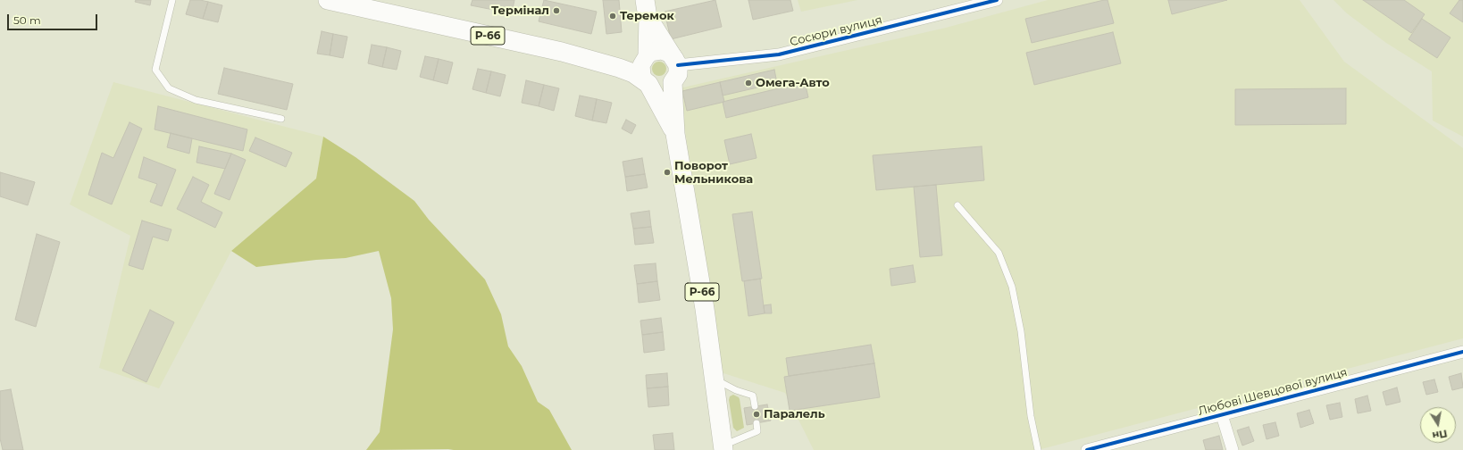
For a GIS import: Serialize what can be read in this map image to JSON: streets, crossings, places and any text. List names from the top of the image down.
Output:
{
  "streets": {
    "main road": ["Р-66"],
    "street": ["Сосюри вулиця", "Любові Шевцової вулиця"]
  },
  "crossings": [
    ["Сосюри вулиця", "Р-66"]
  ],
  "places": [
    "Термінал",
    "Теремок",
    "Омега-Авто",
    "Поворот Мельникова",
    "Паралель"
  ],
  "scale_bar": "50 m",
  "north": "bottom"
}
